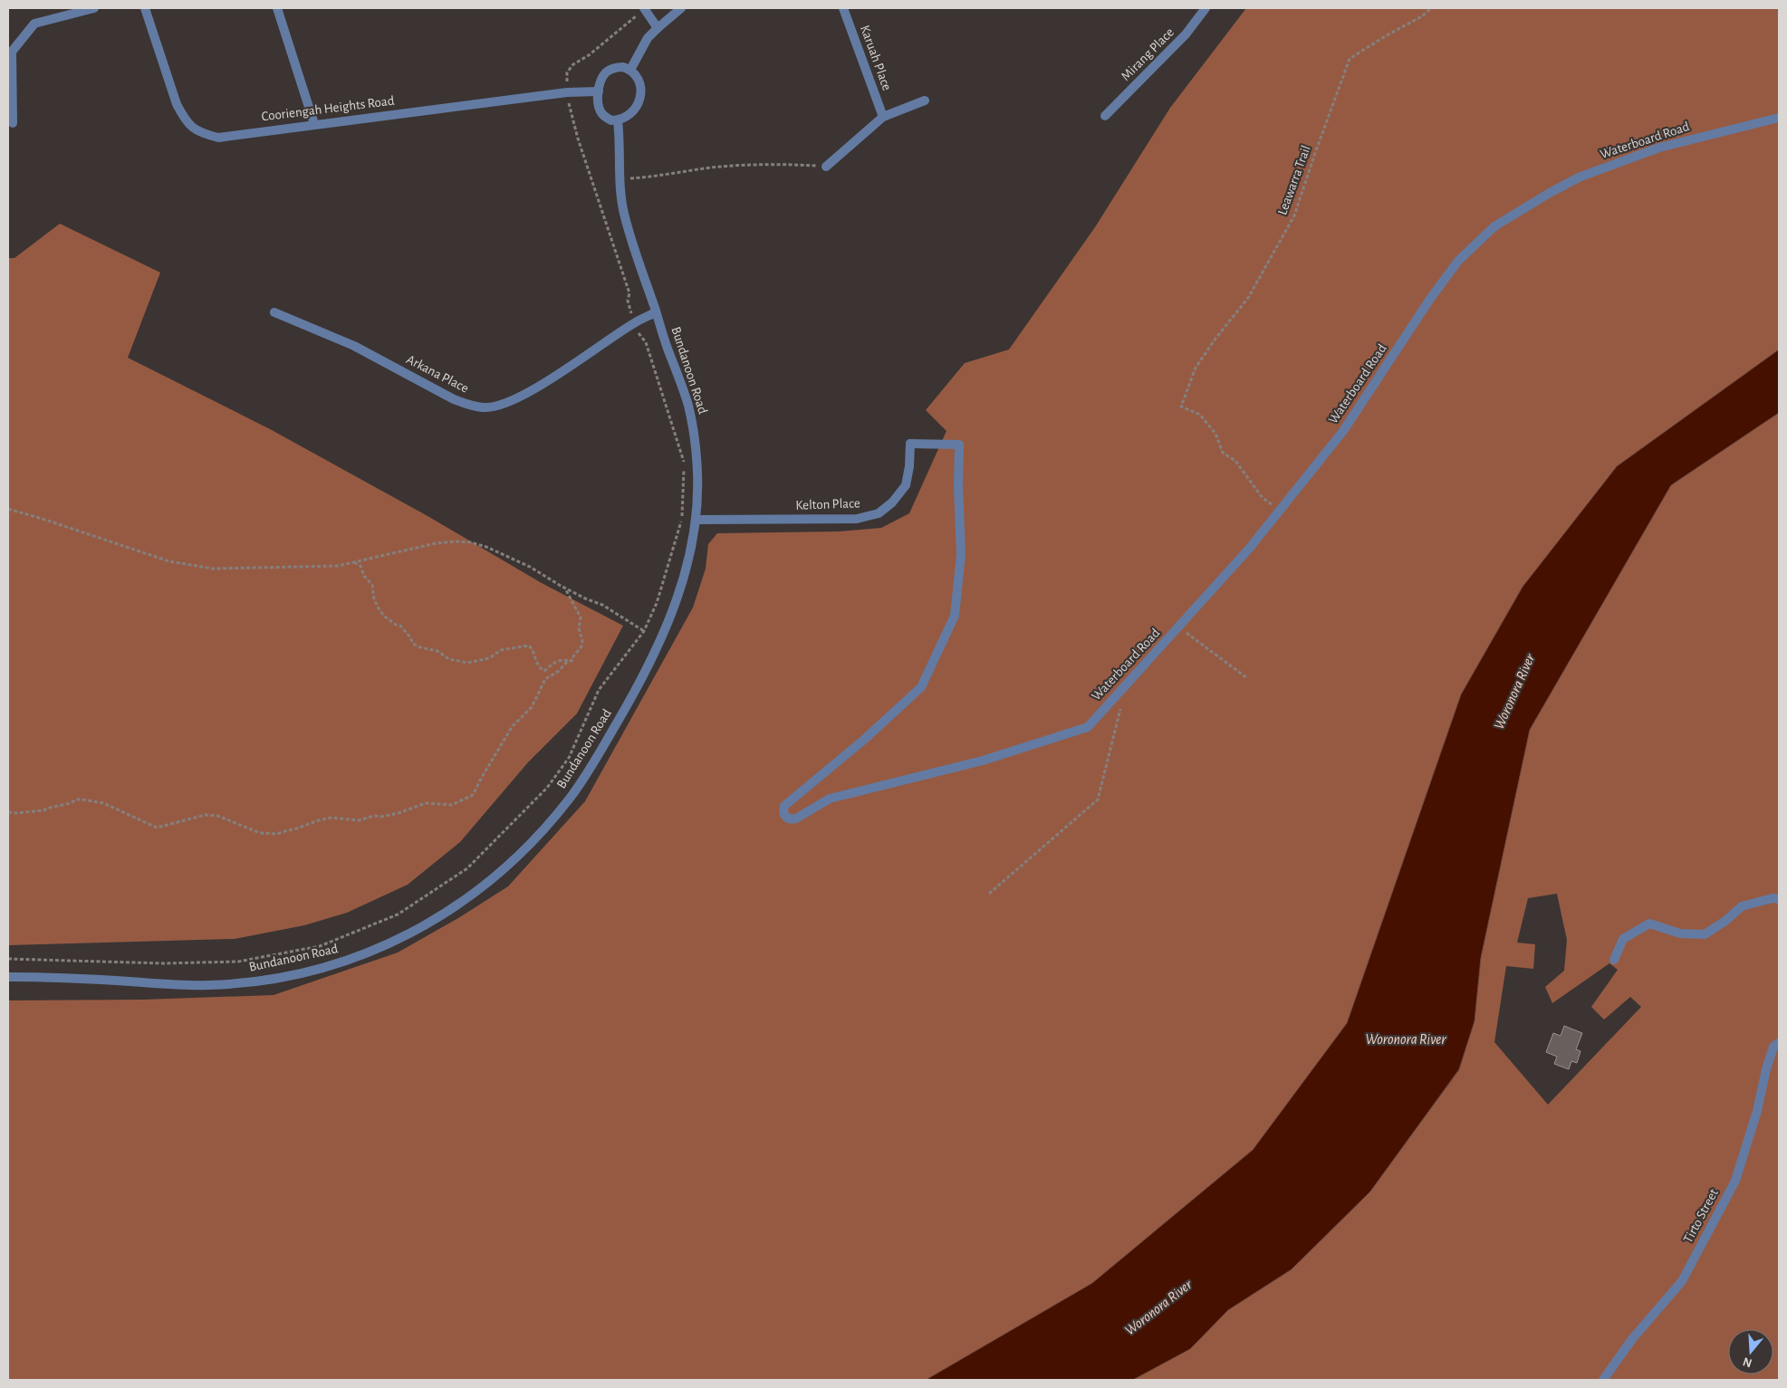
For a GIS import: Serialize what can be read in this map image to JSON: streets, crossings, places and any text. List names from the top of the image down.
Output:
{
  "streets": {
    "street": [
      "Mirang Place",
      "Karuah Place",
      "Cooriengah Heights Road",
      "Waterboard Road",
      "Bundanoon Road",
      "Arkana Place",
      "Kelton Place",
      "Tirto Street"
    ],
    "path": ["Leawarra Trail"]
  },
  "crossings": [
    ["Cooriengah Heights Road", "Bundanoon Road"],
    ["Waterboard Road", "Leawarra Trail"],
    ["Waterboard Road", "Kelton Place"],
    ["Bundanoon Road", "Arkana Place"],
    ["Bundanoon Road", "Kelton Place"]
  ],
  "water": ["Woronora River"],
  "north": "bottom"
}
